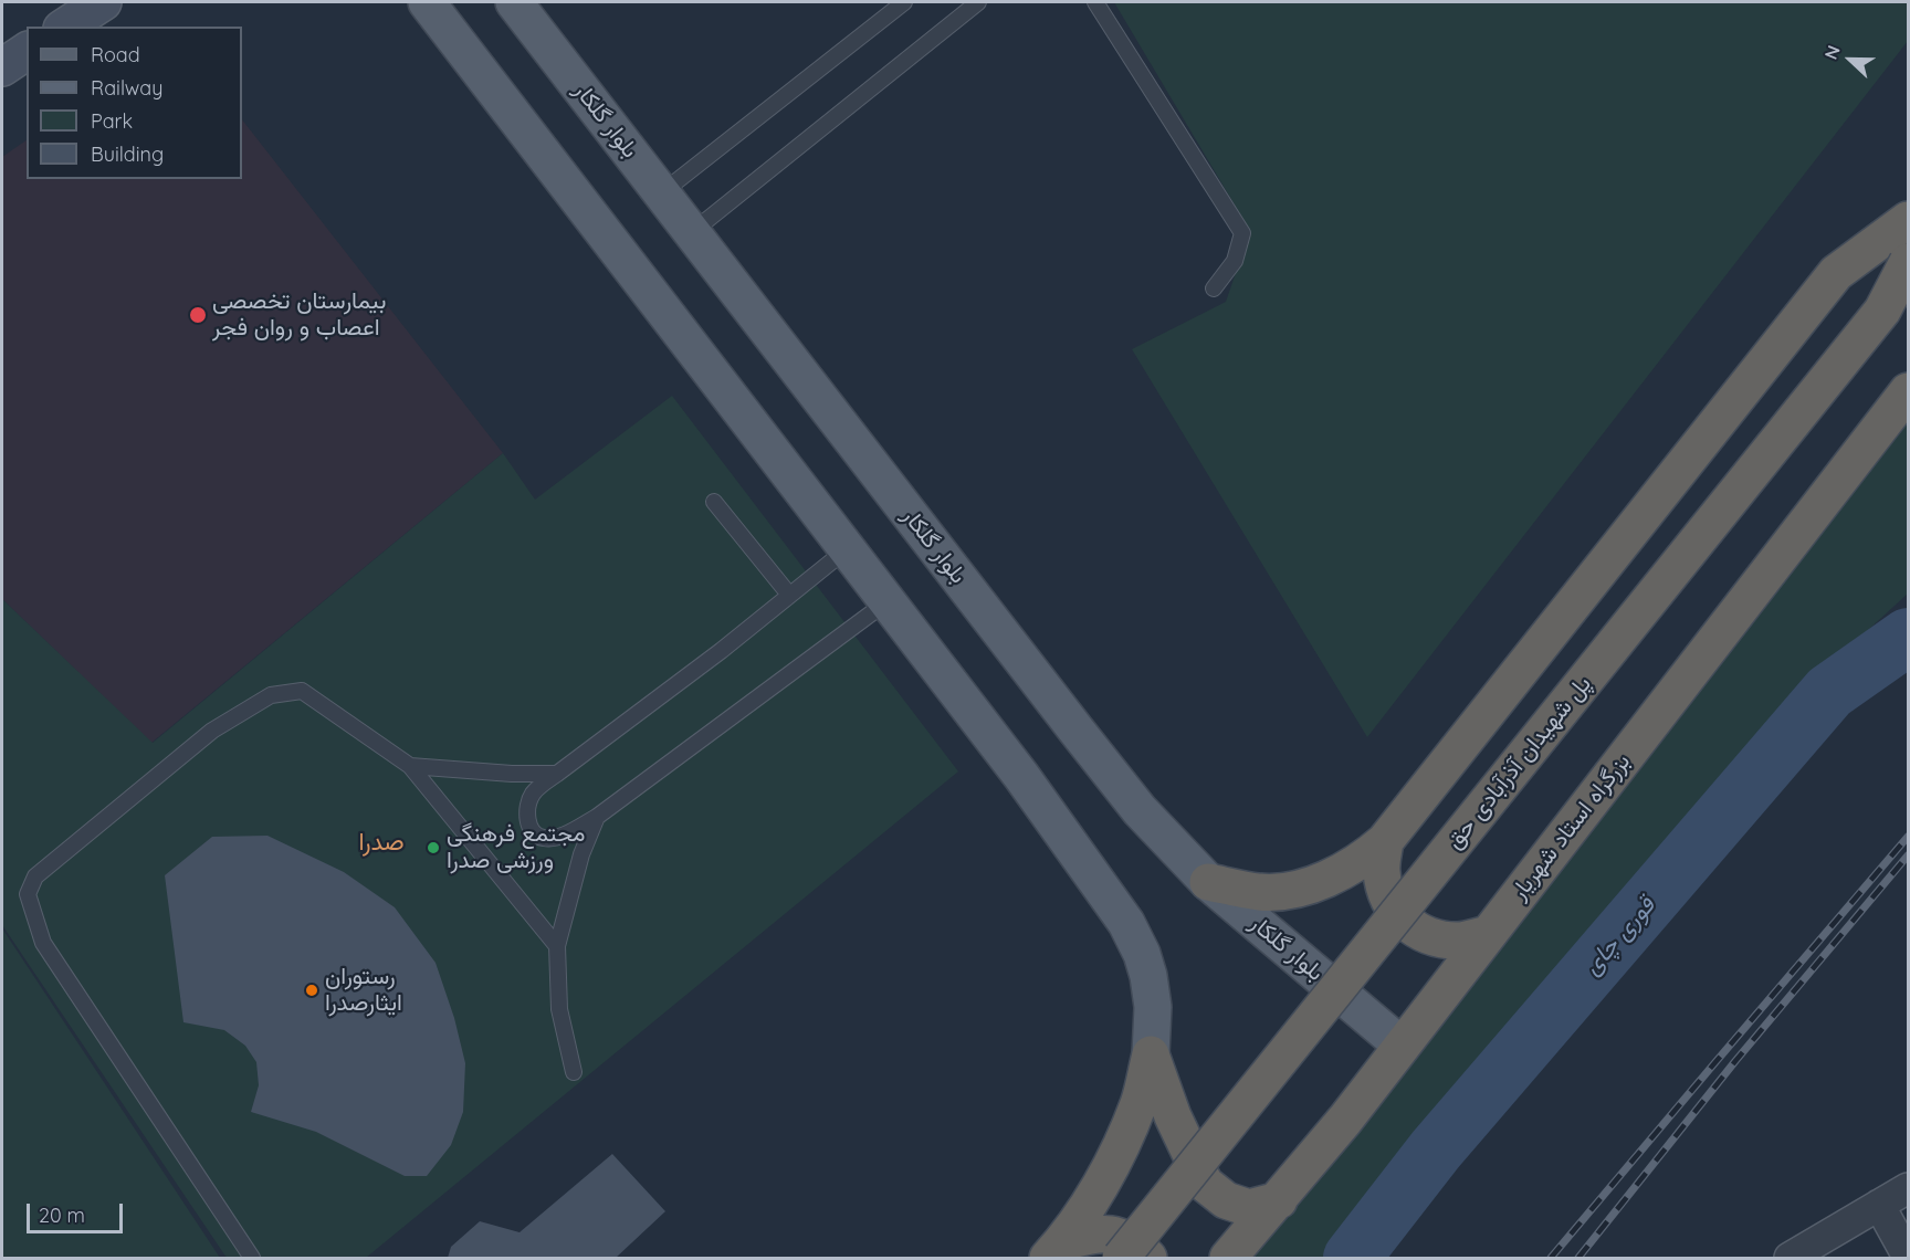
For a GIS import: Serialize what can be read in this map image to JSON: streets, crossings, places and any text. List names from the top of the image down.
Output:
{
  "streets": {
    "highway": ["پل شهیدان آذرآبادی حق", "بزرگراه استاد شهریار"],
    "main road": ["بلوار گلکار"]
  },
  "crossings": [
    ["بلوار گلکار", "بزرگراه استاد شهریار"]
  ],
  "districts": ["صدرا"],
  "water": ["قوری چای"],
  "places": ["بیمارستان تخصصی اعصاب و روان فجر", "مجتمع فرهنگی ورزشی صدرا", "رستوران ایثارصدرا"],
  "legend": [
    "Road",
    "Railway",
    "Park",
    "Building"
  ],
  "scale_bar": "20 m",
  "north": "left"
}
